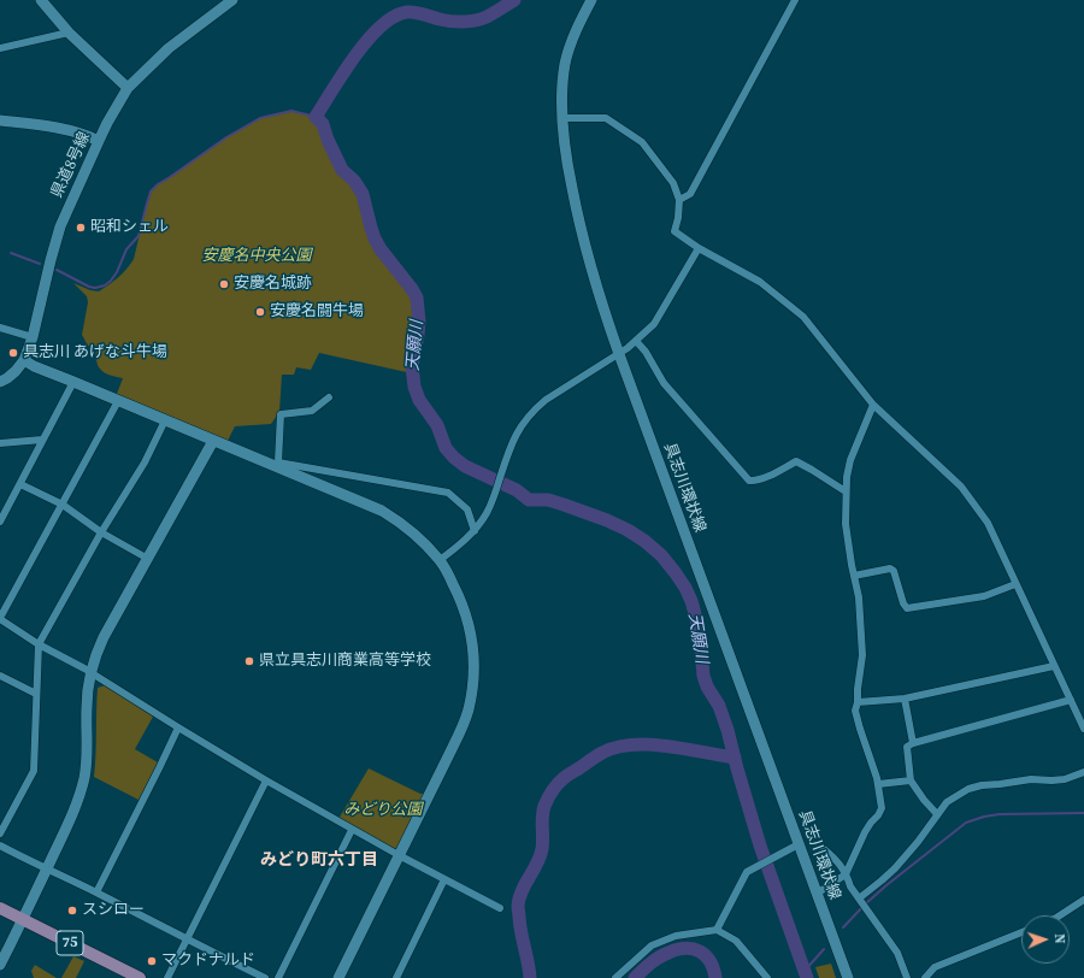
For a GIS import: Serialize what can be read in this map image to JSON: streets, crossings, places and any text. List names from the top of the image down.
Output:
{
  "streets": {
    "main road": ["県道8号線", "具志川環状線", "75"]
  },
  "districts": ["みどり町六丁目"],
  "water": ["天願川"],
  "parks": ["安慶名中央公園", "みどり公園"],
  "places": [
    "昭和シェル",
    "安慶名城跡",
    "安慶名闘牛場",
    "具志川 あげな斗牛場",
    "県立具志川商業高等学校",
    "スシロー",
    "マクドナルド"
  ],
  "north": "right"
}
